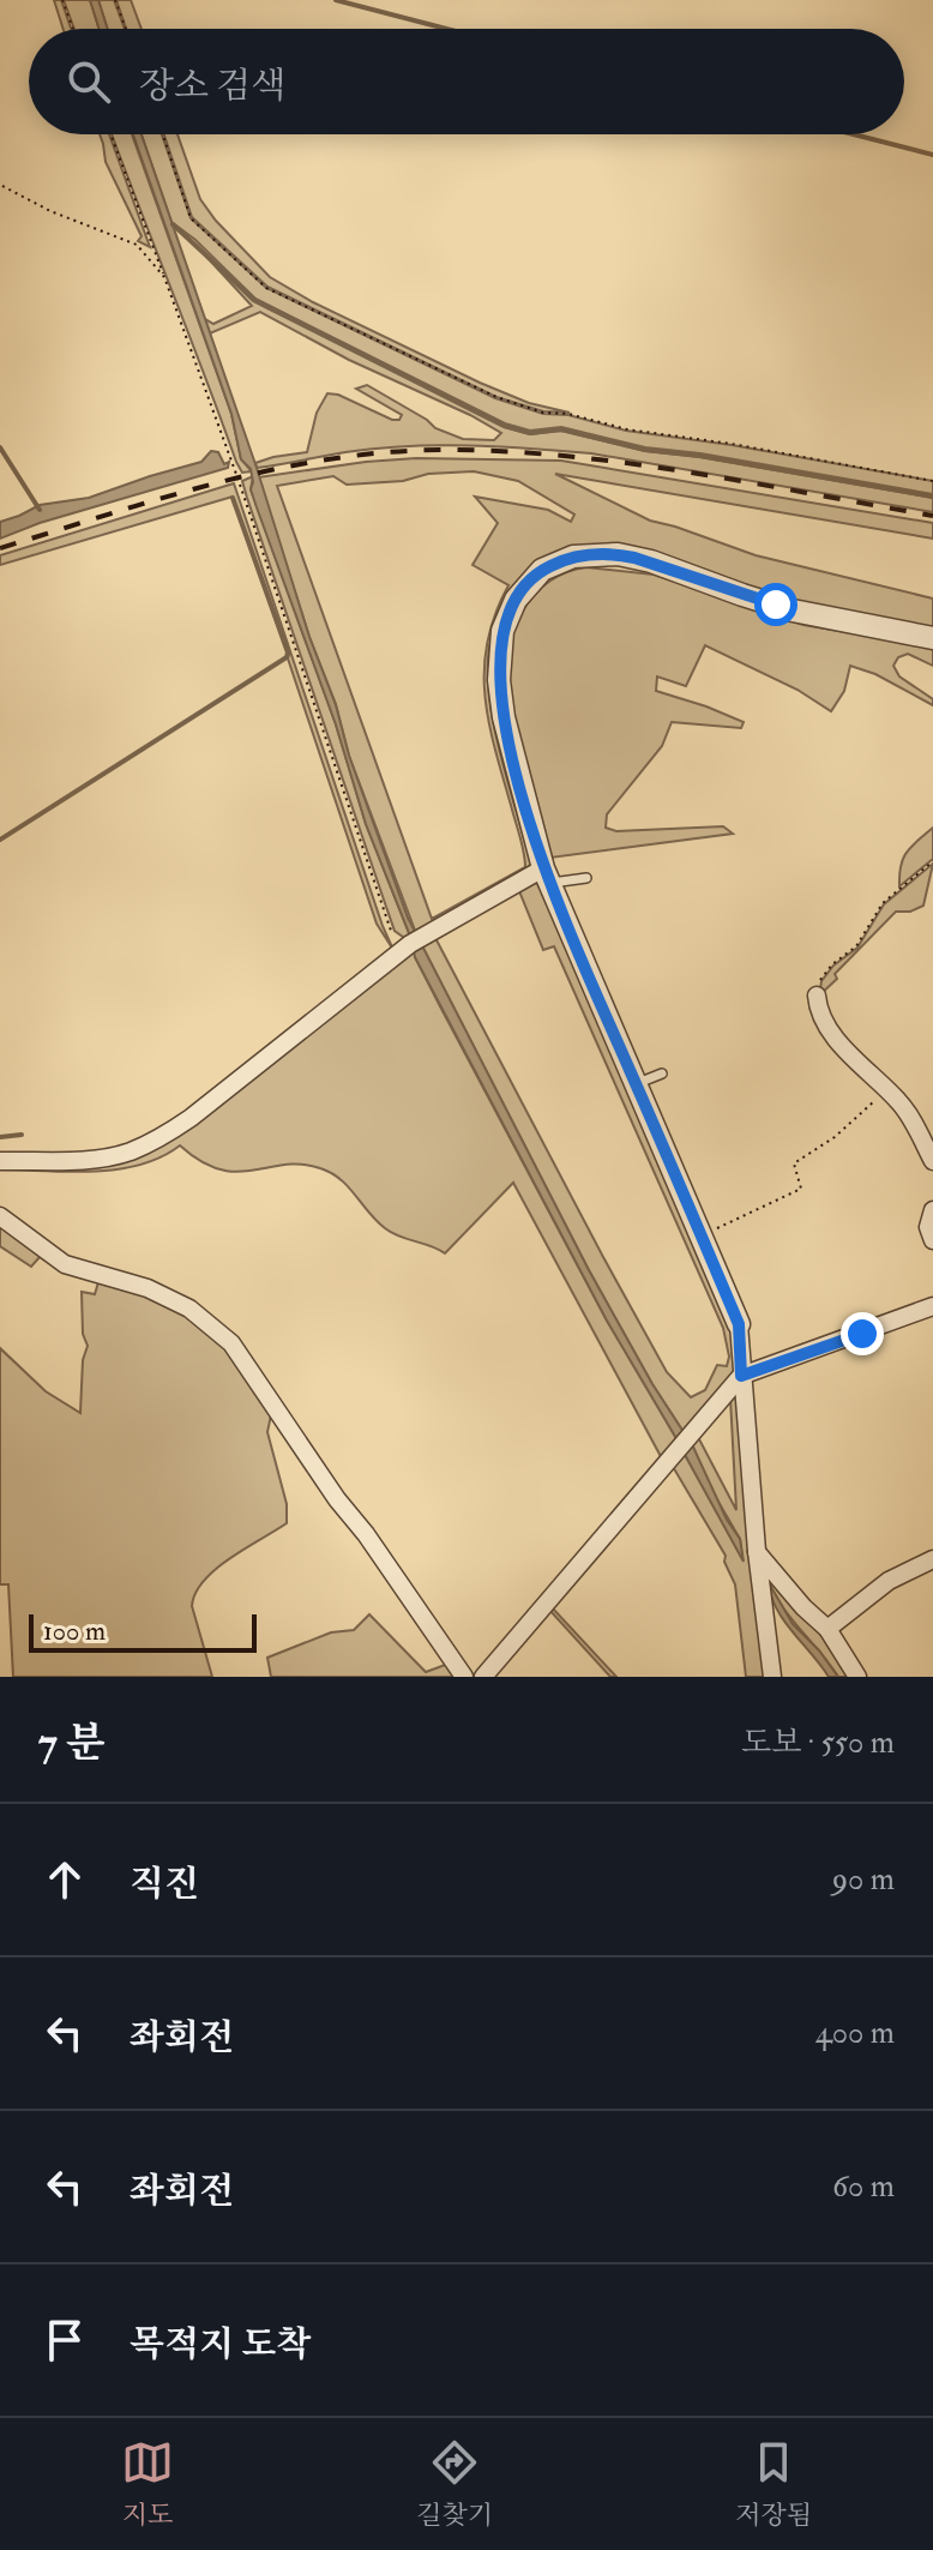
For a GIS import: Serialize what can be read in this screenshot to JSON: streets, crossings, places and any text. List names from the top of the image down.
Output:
{
  "scale_bar": "100 m",
  "page": {
    "search": "장소 검색",
    "scale": "100 m",
    "heading": ["7 분", "도보 · 550 m"],
    "list": [
      ["직진", "90 m"],
      ["좌회전", "400 m"],
      ["좌회전", "60 m"],
      "목적지 도착"
    ],
    "nav": ["지도", "길찾기", "저장됨"]
  }
}
